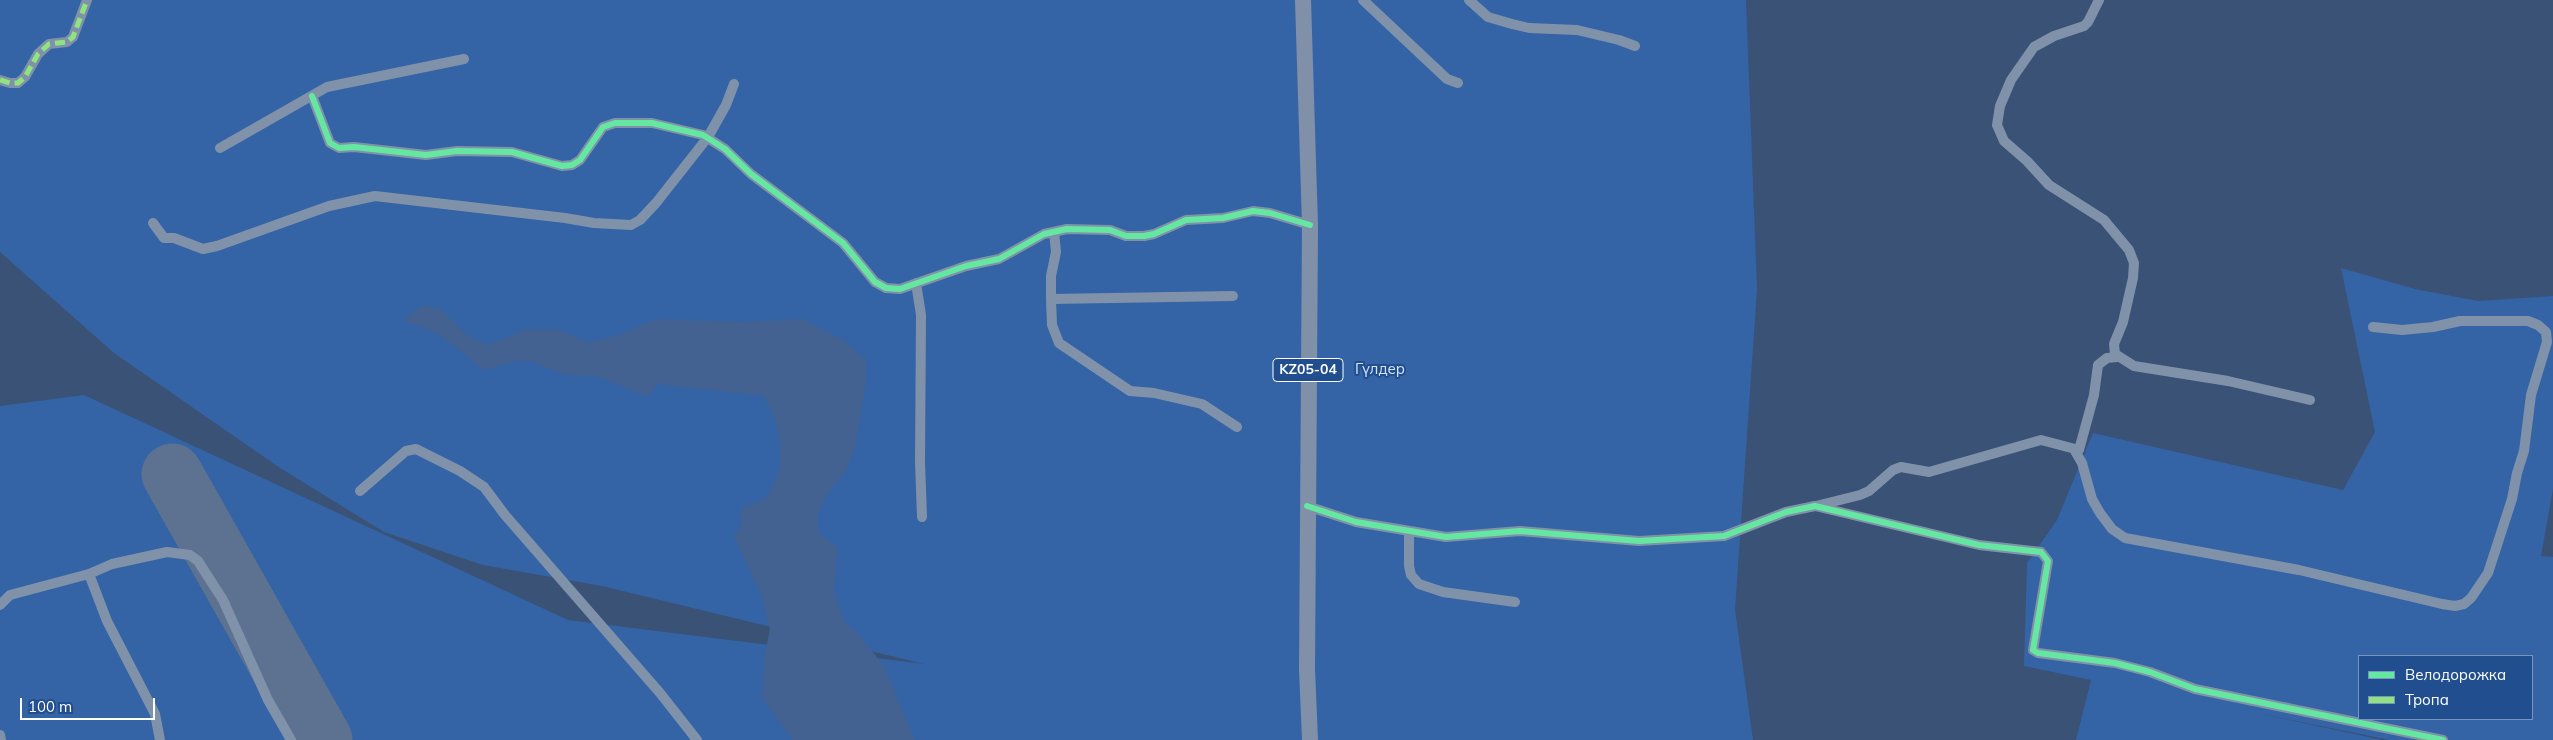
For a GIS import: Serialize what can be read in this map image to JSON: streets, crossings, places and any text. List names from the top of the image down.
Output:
{
  "streets": {
    "main road": ["KZ05-04"]
  },
  "parks": ["Гүлдер"],
  "legend": ["Велодорожка", "Тропа"],
  "scale_bar": "100 m"
}
